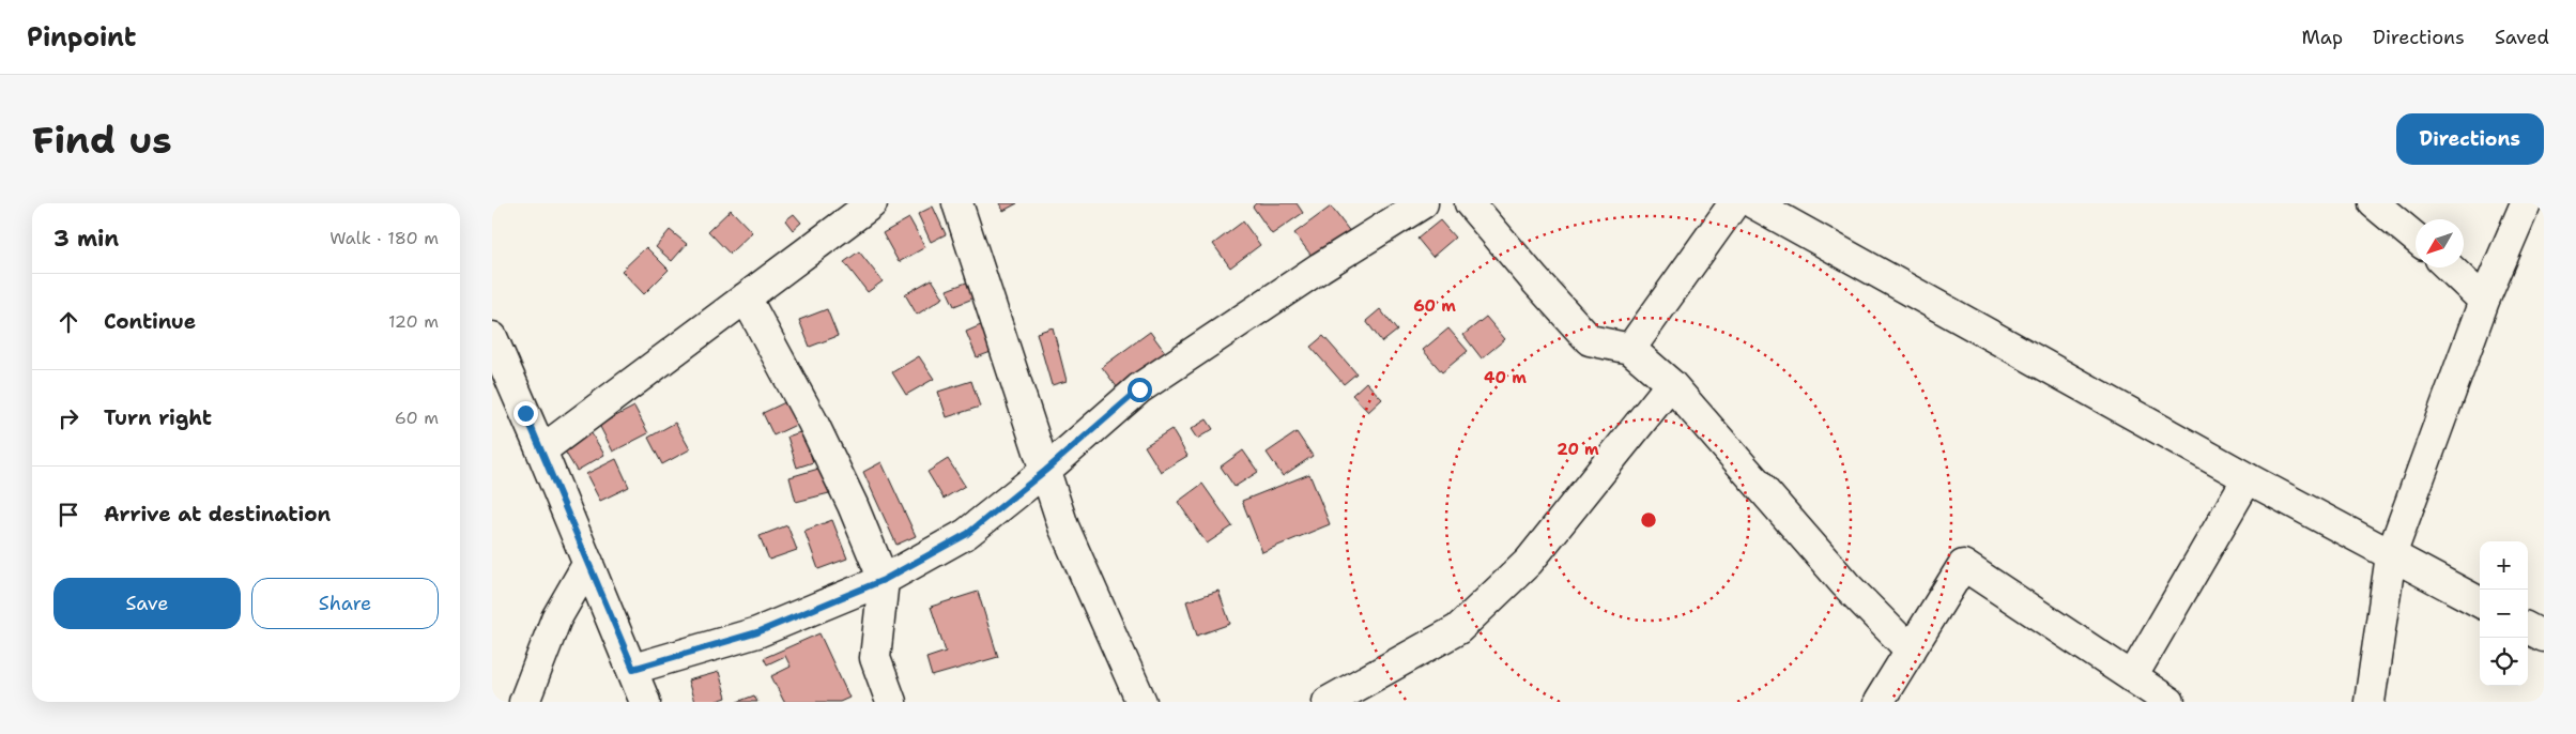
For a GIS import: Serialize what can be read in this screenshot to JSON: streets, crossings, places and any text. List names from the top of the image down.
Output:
{
  "north": "bottom left",
  "page": {
    "header": "Pinpoint",
    "nav": ["Map", "Directions", "Saved"],
    "buttons": [
      "Directions",
      ["Save", "Share"]
    ],
    "title": "Find us",
    "heading": ["3 min", "Walk · 180 m"],
    "list": [
      ["Continue", "120 m"],
      ["Turn right", "60 m"],
      "Arrive at destination"
    ],
    "map_buttons": ["+", "−"]
  },
  "rings": ["60 m", "40 m", "20 m"]
}
